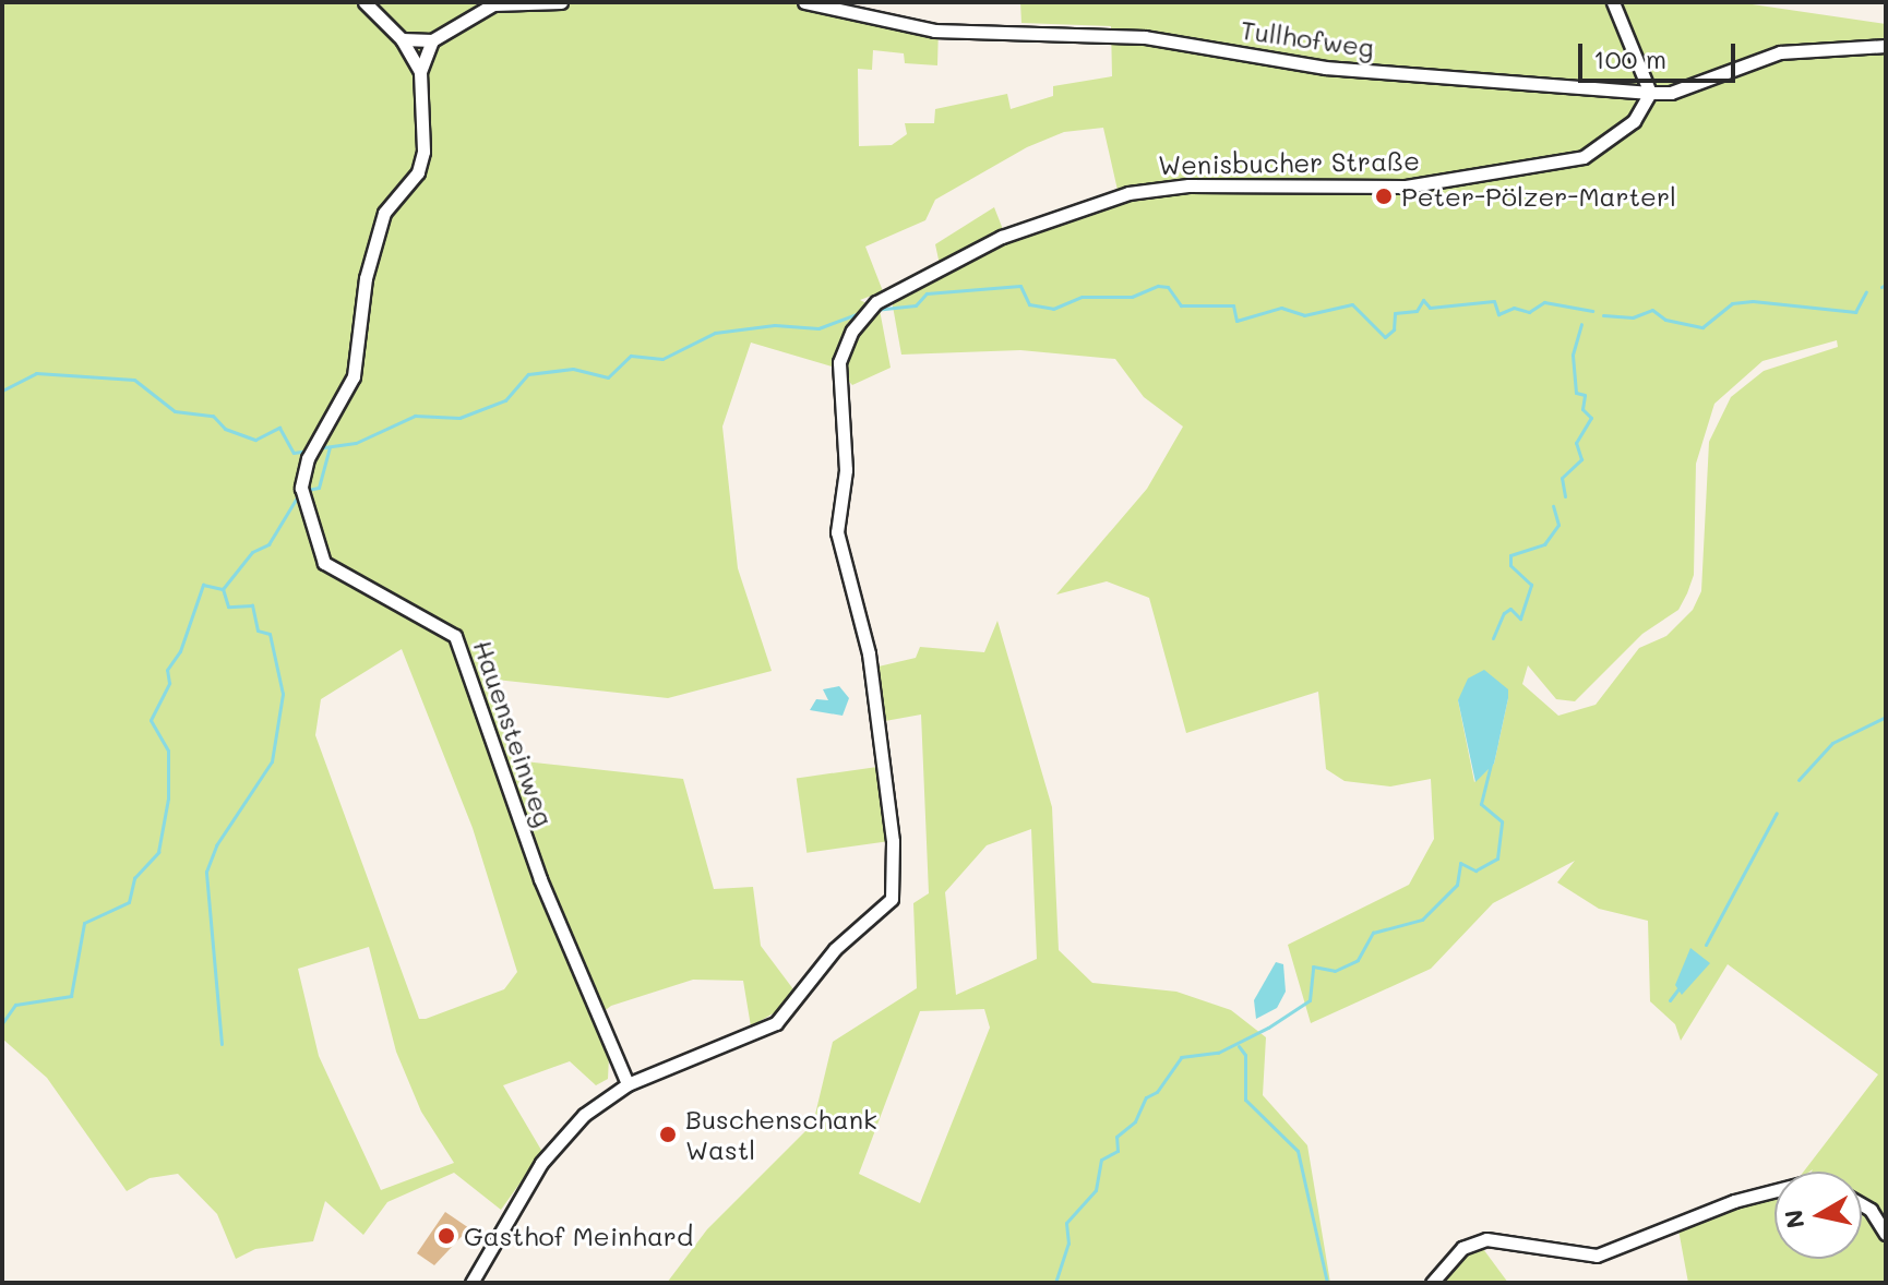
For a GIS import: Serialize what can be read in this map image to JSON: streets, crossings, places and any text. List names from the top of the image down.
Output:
{
  "streets": {
    "street": ["Tullhofweg", "Wenisbucher Straße", "Hauensteinweg"]
  },
  "crossings": [
    ["Tullhofweg", "Wenisbucher Straße"],
    ["Wenisbucher Straße", "Hauensteinweg"]
  ],
  "places": ["Peter-Pölzer-Marterl", "Buschenschank Wastl", "Gasthof Meinhard"],
  "scale_bar": "100 m",
  "north": "left"
}
